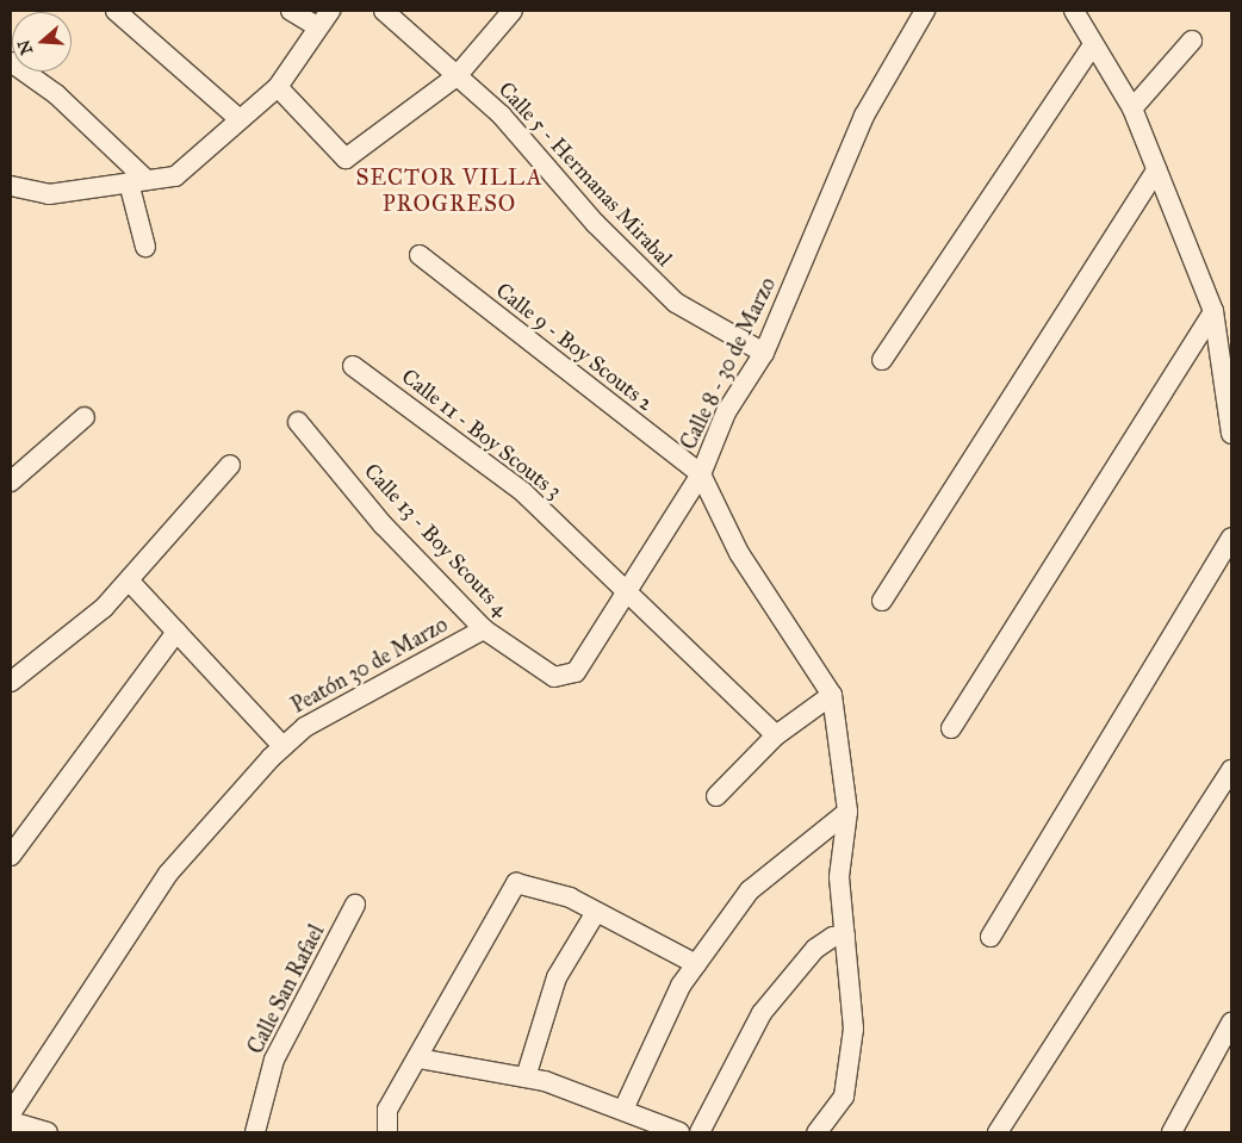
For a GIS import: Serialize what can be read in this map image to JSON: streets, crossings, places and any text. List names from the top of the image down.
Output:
{
  "streets": {
    "street": [
      "Calle 5 - Hermanas Mirabal",
      "Calle 9 - Boy Scouts 2",
      "Calle 8 - 30 de Marzo",
      "Calle 11 - Boy Scouts 3",
      "Calle 13 - Boy Scouts 4",
      "Peatón 30 de Marzo",
      "Calle San Rafael"
    ]
  },
  "crossings": [
    ["Calle 5 - Hermanas Mirabal", "Calle 8 - 30 de Marzo"],
    ["Calle 9 - Boy Scouts 2", "Calle 8 - 30 de Marzo"],
    ["Calle 8 - 30 de Marzo", "Calle 11 - Boy Scouts 3"],
    ["Calle 8 - 30 de Marzo", "Calle 13 - Boy Scouts 4"],
    ["Calle 13 - Boy Scouts 4", "Peatón 30 de Marzo"]
  ],
  "districts": ["SECTOR VILLA PROGRESO"],
  "north": "left"
}
